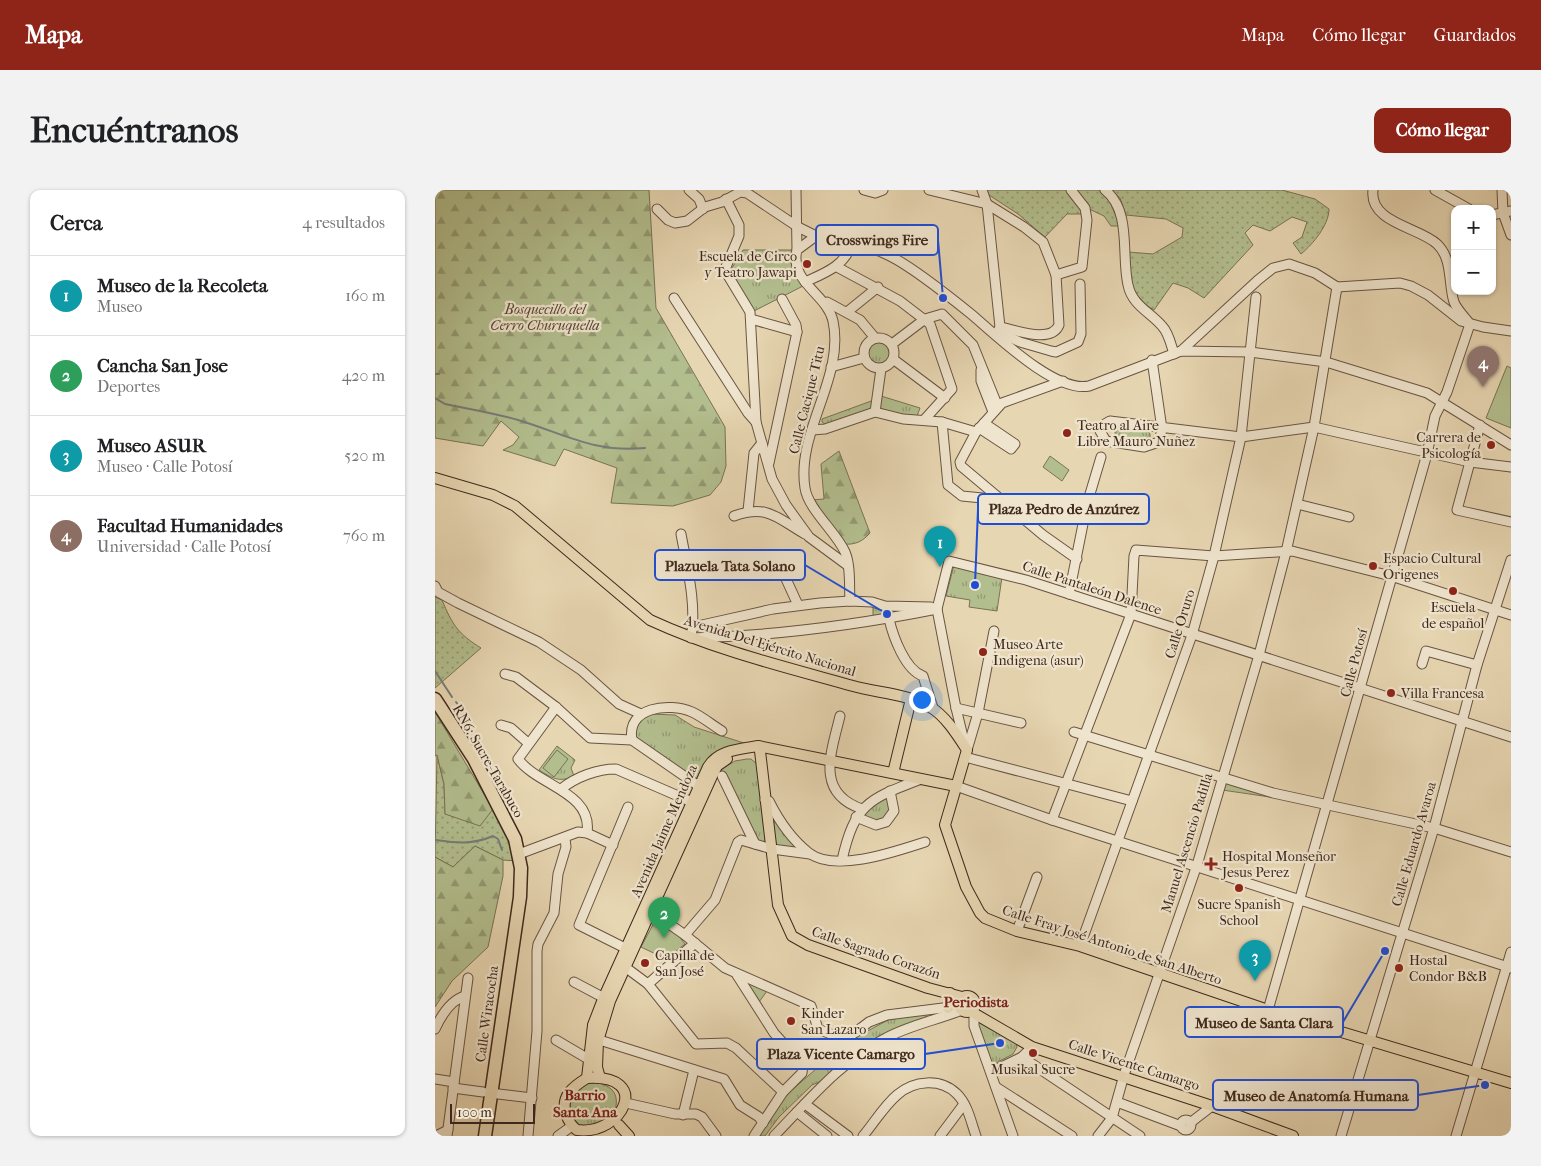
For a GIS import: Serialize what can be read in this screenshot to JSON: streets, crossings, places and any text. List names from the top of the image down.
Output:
{
  "streets": {
    "highway": ["RN6: Sucre-Tarabuco", "Calle Wiracocha"],
    "main road": [
      "Avenida Del Ejército Nacional",
      "Avenida Jaime Mendoza",
      "Calle Fray José Antonio de San Alberto",
      "Calle Sagrado Corazón",
      "Calle Vicente Camargo"
    ],
    "street": [
      "Calle Cacique Titu",
      "Calle Pantaleón Dalence",
      "Calle Oruro",
      "Calle Potosí",
      "Manuel Ascencio Padilla",
      "Calle Eduardo Avaroa"
    ]
  },
  "crossings": [
    ["Calle Pantaleón Dalence", "Calle Oruro"],
    ["Calle Pantaleón Dalence", "Calle Potosí"],
    ["Calle Pantaleón Dalence", "Manuel Ascencio Padilla"],
    ["Calle Pantaleón Dalence", "Calle Eduardo Avaroa"],
    ["Calle Oruro", "Calle Fray José Antonio de San Alberto"],
    ["Calle Potosí", "Calle Fray José Antonio de San Alberto"],
    ["RN6: Sucre-Tarabuco", "Calle Wiracocha"],
    ["Avenida Jaime Mendoza", "Calle Sagrado Corazón"],
    ["Manuel Ascencio Padilla", "Calle Fray José Antonio de San Alberto"],
    ["Manuel Ascencio Padilla", "Calle Vicente Camargo"],
    ["Calle Eduardo Avaroa", "Calle Fray José Antonio de San Alberto"],
    ["Calle Sagrado Corazón", "Calle Vicente Camargo"]
  ],
  "districts": ["Periodista", "Barrio Santa Ana"],
  "parks": ["Bosquecillo del Cerro Churuquella"],
  "places": {
    "other": [
      "Escuela de Circo y Teatro Jawapi",
      "Crosswings Fire",
      "Teatro al Aire Libre Mauro Nuñez",
      "Carrera de Psicología",
      "Espacio Cultural Origenes",
      "Plaza Pedro de Anzúrez",
      "Escuela de español",
      "Plazuela Tata Solano",
      "Museo Arte Indigena (asur)",
      "Villa Francesa",
      "Sucre Spanish School",
      "Museo de Santa Clara",
      "Capilla de San José",
      "Hostal Condor B&B",
      "Kinder San Lazaro",
      "Plaza Vicente Camargo",
      "Musikal Sucre",
      "Museo de Anatomía Humana"
    ],
    "health": ["Hospital Monseñor Jesus Perez"]
  },
  "scale_bar": "100 m",
  "page": {
    "header": "Mapa",
    "nav": ["Mapa", "Cómo llegar", "Guardados"],
    "buttons": "Cómo llegar",
    "title": "Encuéntranos",
    "heading": ["Cerca", "4 resultados"],
    "map_buttons": ["+", "−"],
    "list": [
      {
        "mark": "1",
        "name": "Museo de la Recoleta",
        "note": "Museo",
        "value": "160 m"
      },
      {
        "mark": "2",
        "name": "Cancha San Jose",
        "note": "Deportes",
        "value": "420 m"
      },
      {
        "mark": "3",
        "name": "Museo ASUR",
        "note": "Museo · Calle Potosí",
        "value": "520 m"
      },
      {
        "mark": "4",
        "name": "Facultad Humanidades",
        "note": "Universidad · Calle Potosí",
        "value": "760 m"
      }
    ],
    "pins": [
      "4",
      "1",
      "2",
      "3"
    ],
    "scale": "100 m"
  }
}
